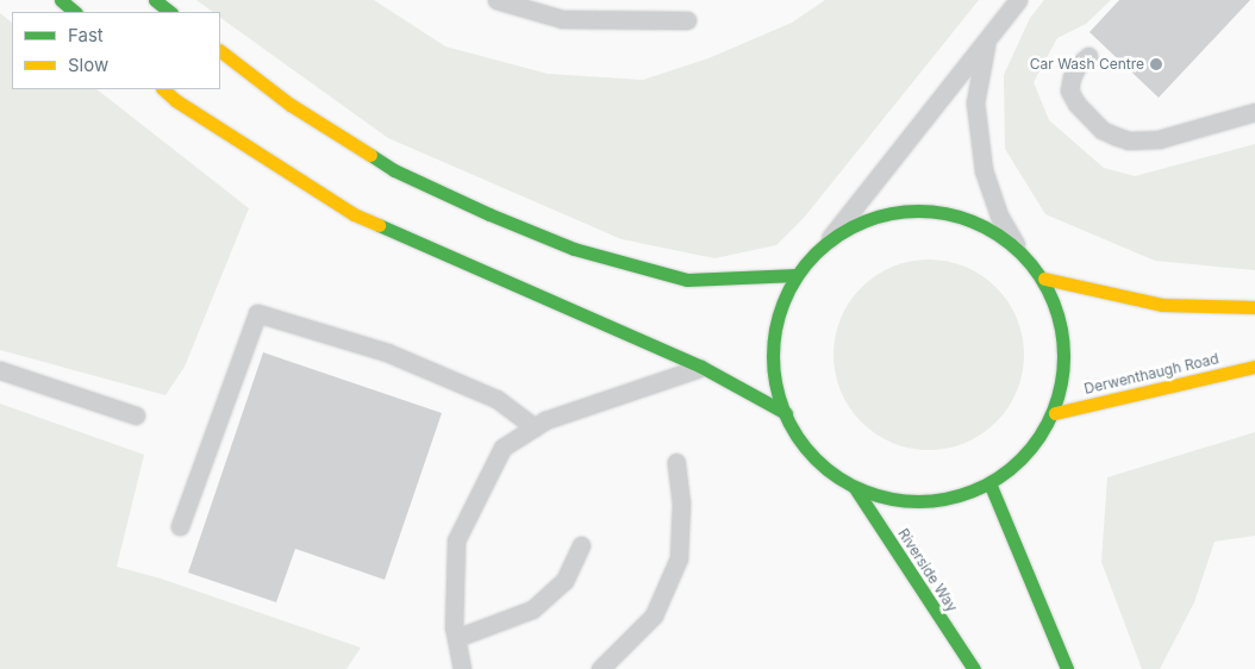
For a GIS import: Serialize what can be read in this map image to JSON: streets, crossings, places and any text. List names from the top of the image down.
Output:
{
  "streets": {
    "main road": ["Derwenthaugh Road", "Riverside Way"]
  },
  "places": ["Car Wash Centre"],
  "legend": ["Fast", "Slow"]
}
